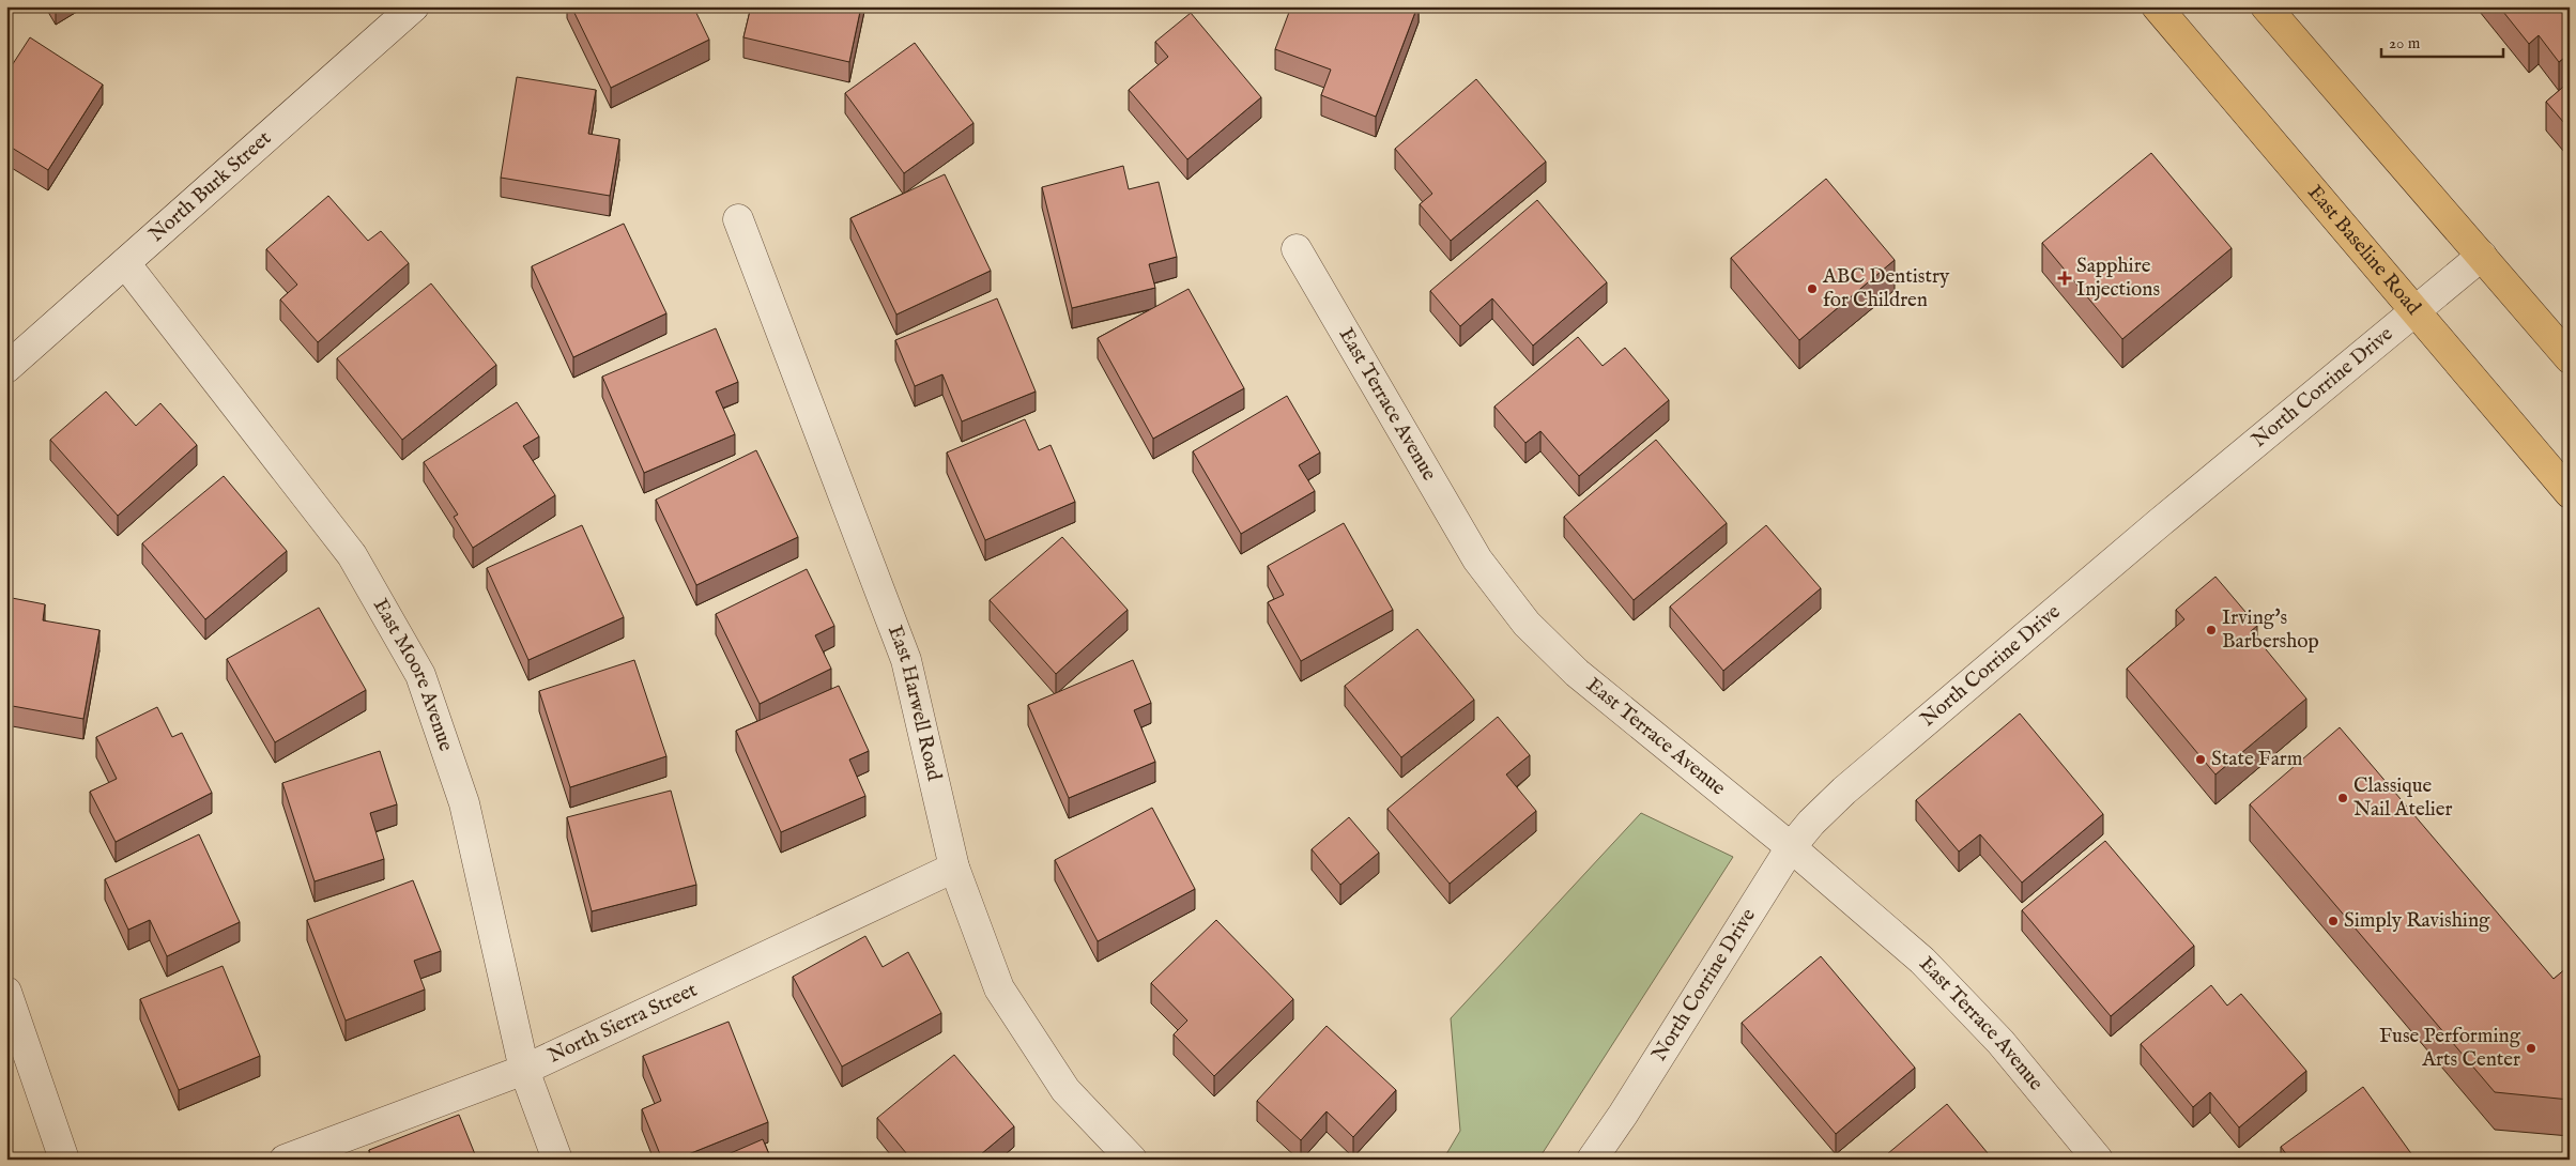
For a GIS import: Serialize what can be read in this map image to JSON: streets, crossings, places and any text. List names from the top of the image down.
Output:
{
  "streets": {
    "main road": ["East Baseline Road"],
    "street": [
      "North Burk Street",
      "North Corrine Drive",
      "East Terrace Avenue",
      "East Moore Avenue",
      "East Harwell Road",
      "North Sierra Street"
    ]
  },
  "crossings": [
    ["North Burk Street", "East Moore Avenue"],
    ["East Baseline Road", "North Corrine Drive"],
    ["North Corrine Drive", "East Terrace Avenue"],
    ["East Moore Avenue", "North Sierra Street"],
    ["East Harwell Road", "North Sierra Street"]
  ],
  "places": {
    "health": ["Sapphire Injections"],
    "other": [
      "ABC Dentistry for Children",
      "Irving's Barbershop",
      "State Farm",
      "Classique Nail Atelier",
      "Simply Ravishing",
      "Fuse Performing Arts Center"
    ]
  },
  "scale_bar": "20 m"
}
